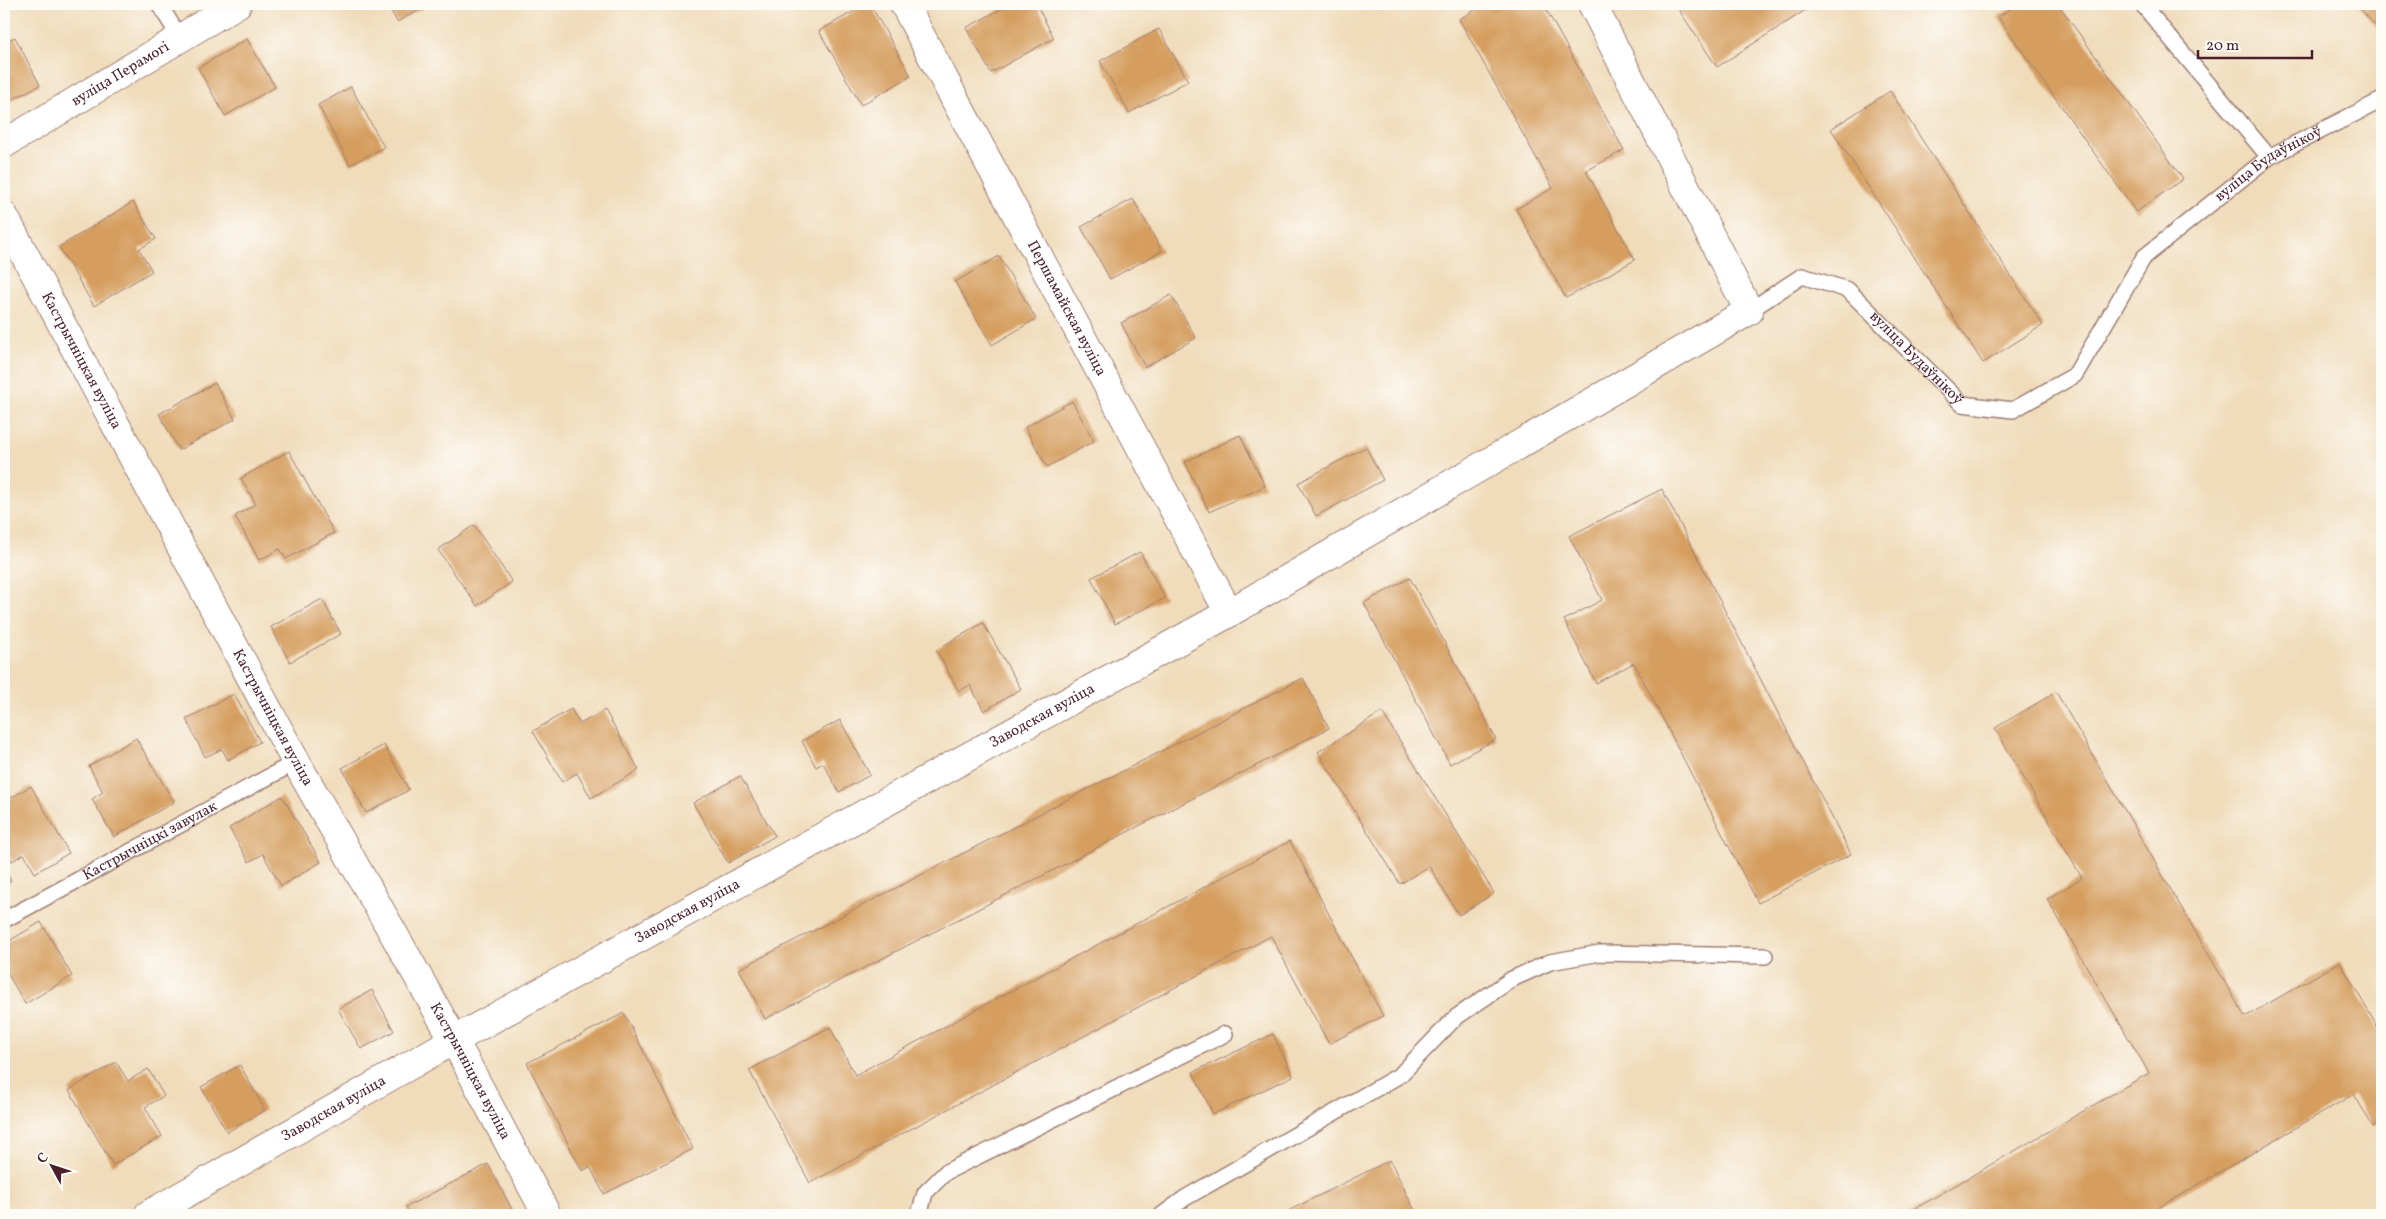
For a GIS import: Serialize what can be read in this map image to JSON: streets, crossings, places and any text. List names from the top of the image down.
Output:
{
  "streets": {
    "street": [
      "вуліца Перамогі",
      "Першамайская вуліца",
      "Кастрычніцкая вуліца",
      "Заводская вуліца"
    ],
    "lane": ["вуліца Будаўнікоў", "Кастрычніцкі завулак"]
  },
  "crossings": [
    ["вуліца Будаўнікоў", "Заводская вуліца"],
    ["Першамайская вуліца", "Заводская вуліца"],
    ["Кастрычніцкая вуліца", "Заводская вуліца"],
    ["Кастрычніцкая вуліца", "Кастрычніцкі завулак"]
  ],
  "scale_bar": "20 m",
  "north": "top left"
}
